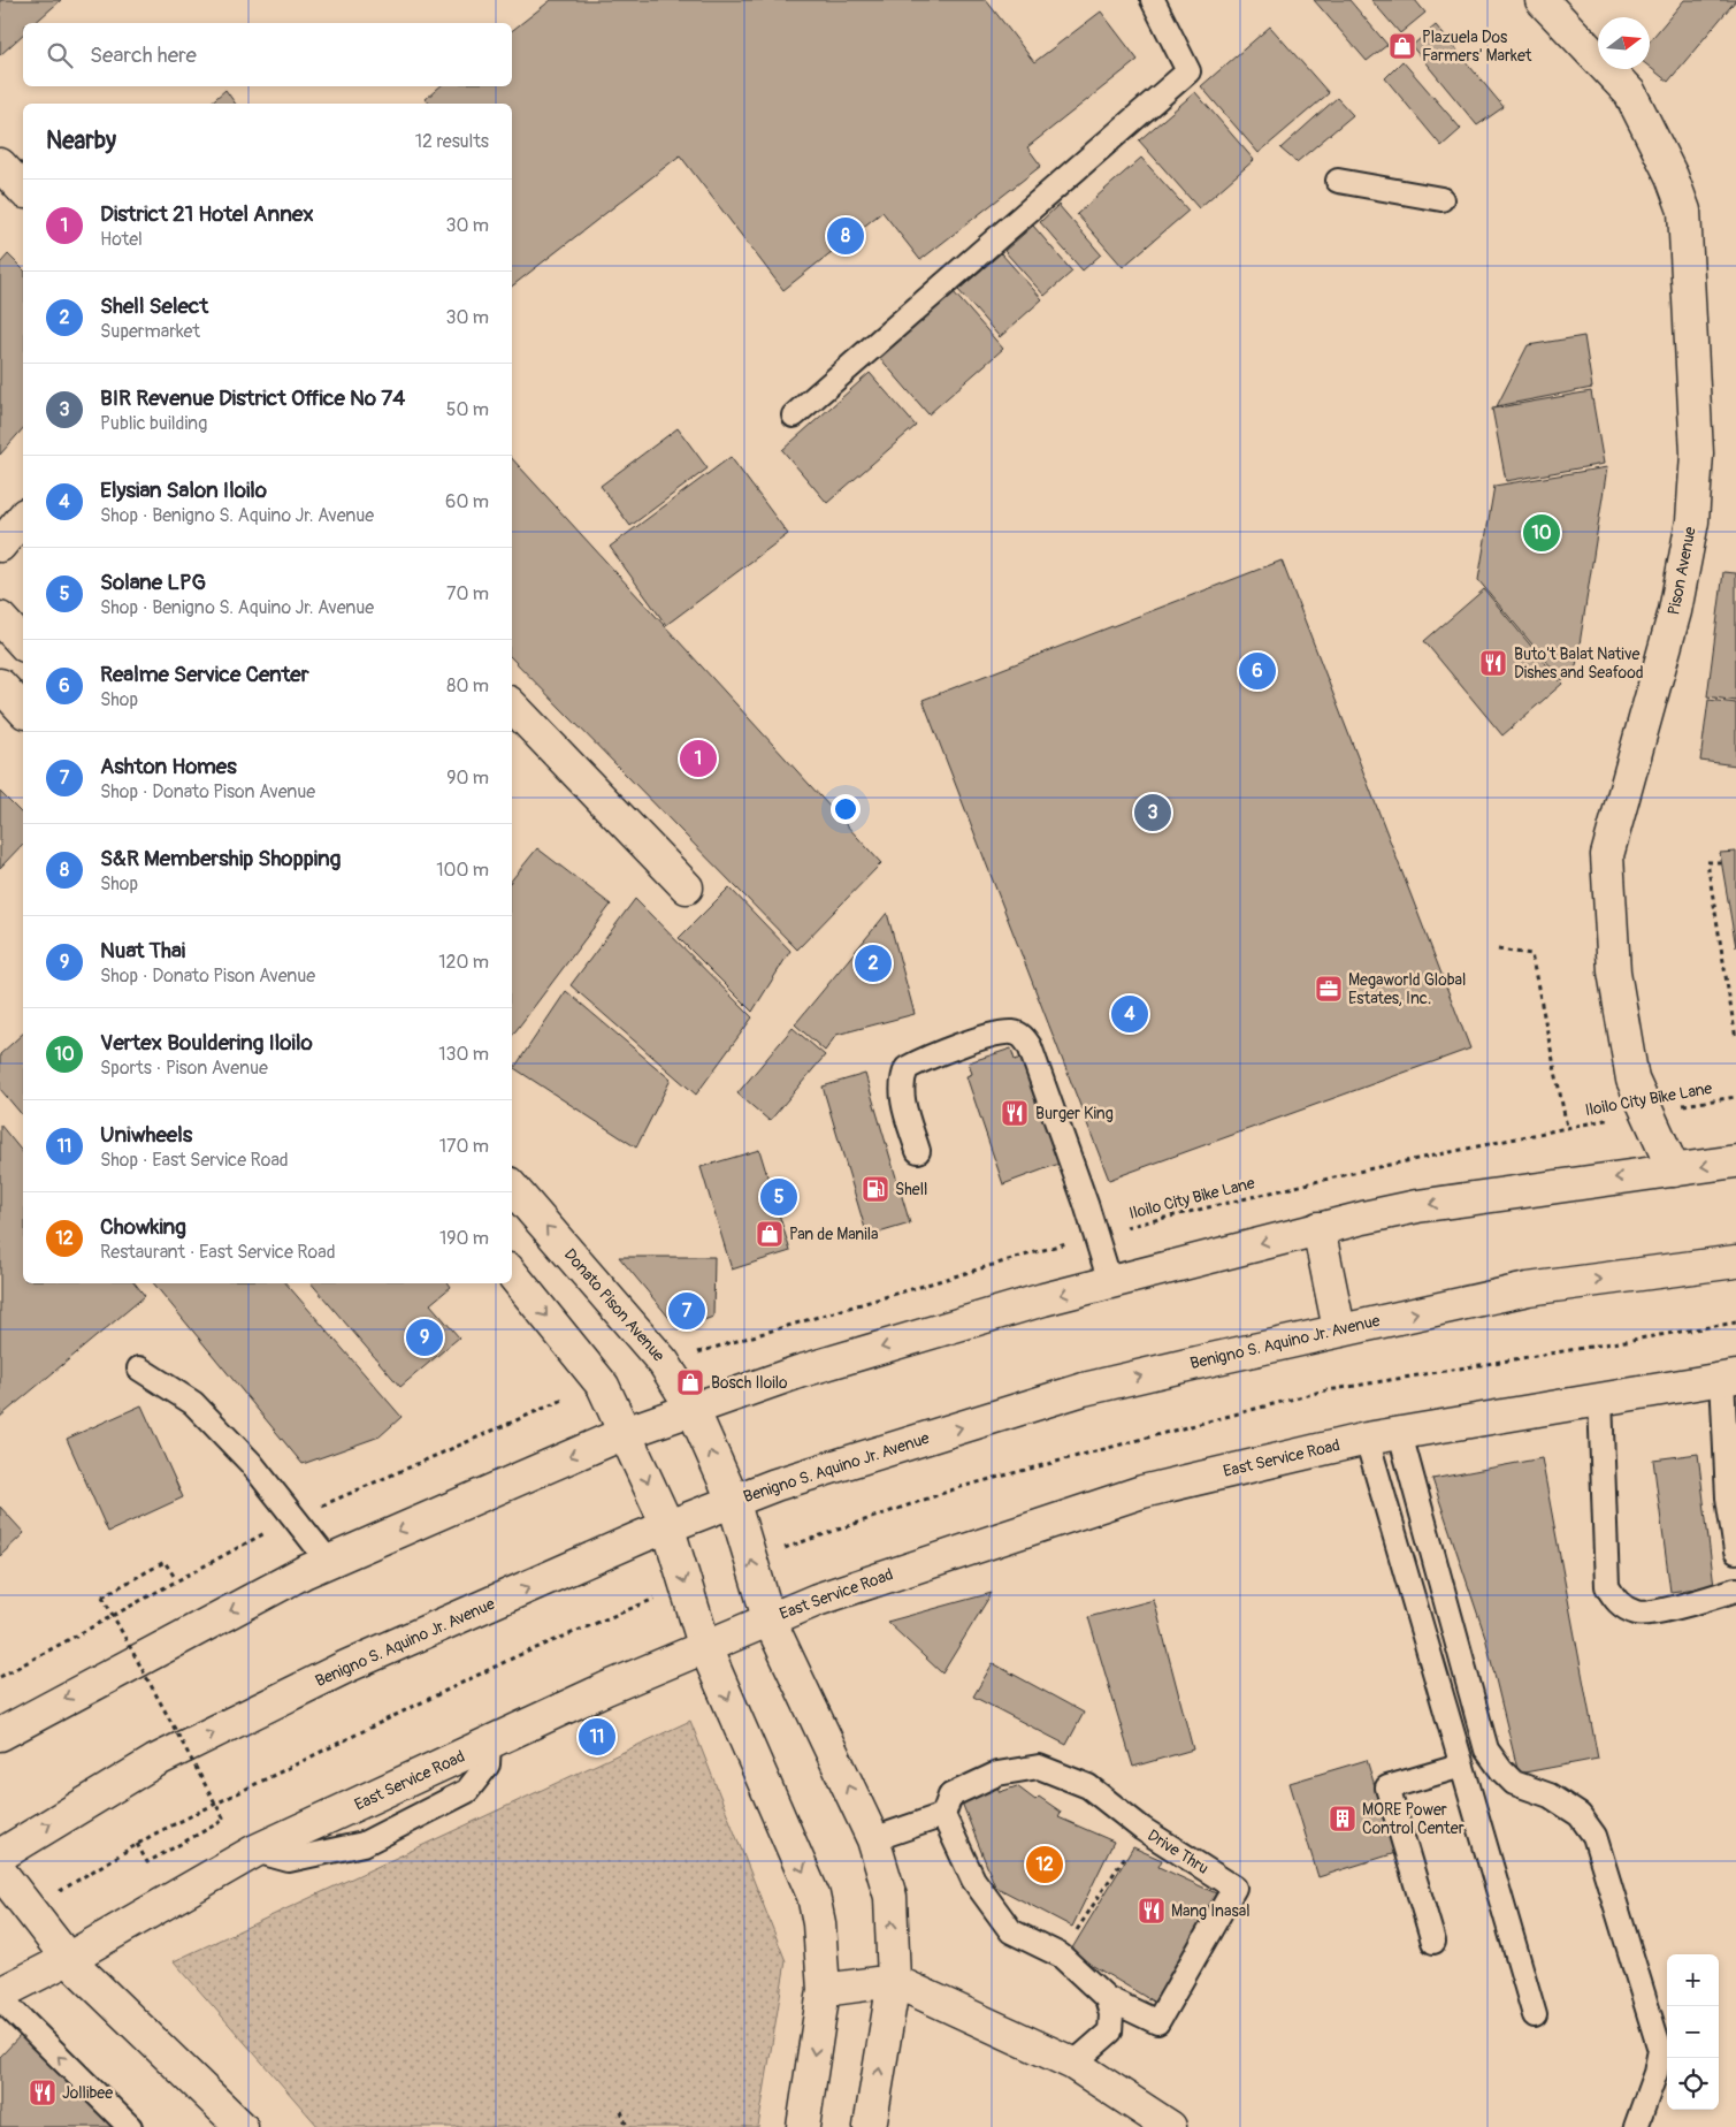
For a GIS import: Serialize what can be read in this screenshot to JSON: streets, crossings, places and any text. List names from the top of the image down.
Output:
{
  "streets": {
    "main road": [
      "Pison Avenue",
      "Donato Pison Avenue",
      "Benigno S. Aquino Jr. Avenue",
      "East Service Road"
    ],
    "lane": ["Drive Thru"],
    "path": ["Iloilo City Bike Lane"]
  },
  "crossings": [
    ["Pison Avenue", "Iloilo City Bike Lane"],
    ["Iloilo City Bike Lane", "Donato Pison Avenue"],
    ["Donato Pison Avenue", "Benigno S. Aquino Jr. Avenue"],
    ["Donato Pison Avenue", "East Service Road"]
  ],
  "places": {
    "shop": ["Plazuela Dos Farmers' Market", "Pan de Manila", "Bosch Iloilo"],
    "restaurant": [
      "Buto't Balat Native Dishes and Seafood",
      "Burger King",
      "Mang Inasal",
      "Jollibee"
    ],
    "office": ["Megaworld Global Estates, Inc."],
    "fuel station": ["Shell"],
    "building": ["MORE Power Control Center"]
  },
  "north": "right",
  "page": {
    "search": "Search here",
    "heading": ["Nearby", "12 results"],
    "list": [
      {
        "mark": "1",
        "name": "District 21 Hotel Annex",
        "note": "Hotel",
        "value": "30 m"
      },
      {
        "mark": "2",
        "name": "Shell Select",
        "note": "Supermarket",
        "value": "30 m"
      },
      {
        "mark": "3",
        "name": "BIR Revenue District Office № 74",
        "note": "Public building",
        "value": "50 m"
      },
      {
        "mark": "4",
        "name": "Elysian Salon Iloilo",
        "note": "Shop · Benigno S. Aquino Jr. Avenue",
        "value": "60 m"
      },
      {
        "mark": "5",
        "name": "Solane LPG",
        "note": "Shop · Benigno S. Aquino Jr. Avenue",
        "value": "70 m"
      },
      {
        "mark": "6",
        "name": "Realme Service Center",
        "note": "Shop",
        "value": "80 m"
      },
      {
        "mark": "7",
        "name": "Ashton Homes",
        "note": "Shop · Donato Pison Avenue",
        "value": "90 m"
      },
      {
        "mark": "8",
        "name": "S&R Membership Shopping",
        "note": "Shop",
        "value": "100 m"
      },
      {
        "mark": "9",
        "name": "Nuat Thai",
        "note": "Shop · Donato Pison Avenue",
        "value": "120 m"
      },
      {
        "mark": "10",
        "name": "Vertex Bouldering Iloilo",
        "note": "Sports · Pison Avenue",
        "value": "130 m"
      },
      {
        "mark": "11",
        "name": "Uniwheels",
        "note": "Shop · East Service Road",
        "value": "170 m"
      },
      {
        "mark": "12",
        "name": "Chowking",
        "note": "Restaurant · East Service Road",
        "value": "190 m"
      }
    ],
    "pins": [
      "8",
      "10",
      "6",
      "1",
      "3",
      "2",
      "4",
      "5",
      "7",
      "9",
      "11",
      "12"
    ],
    "map_buttons": ["+", "−"]
  }
}
